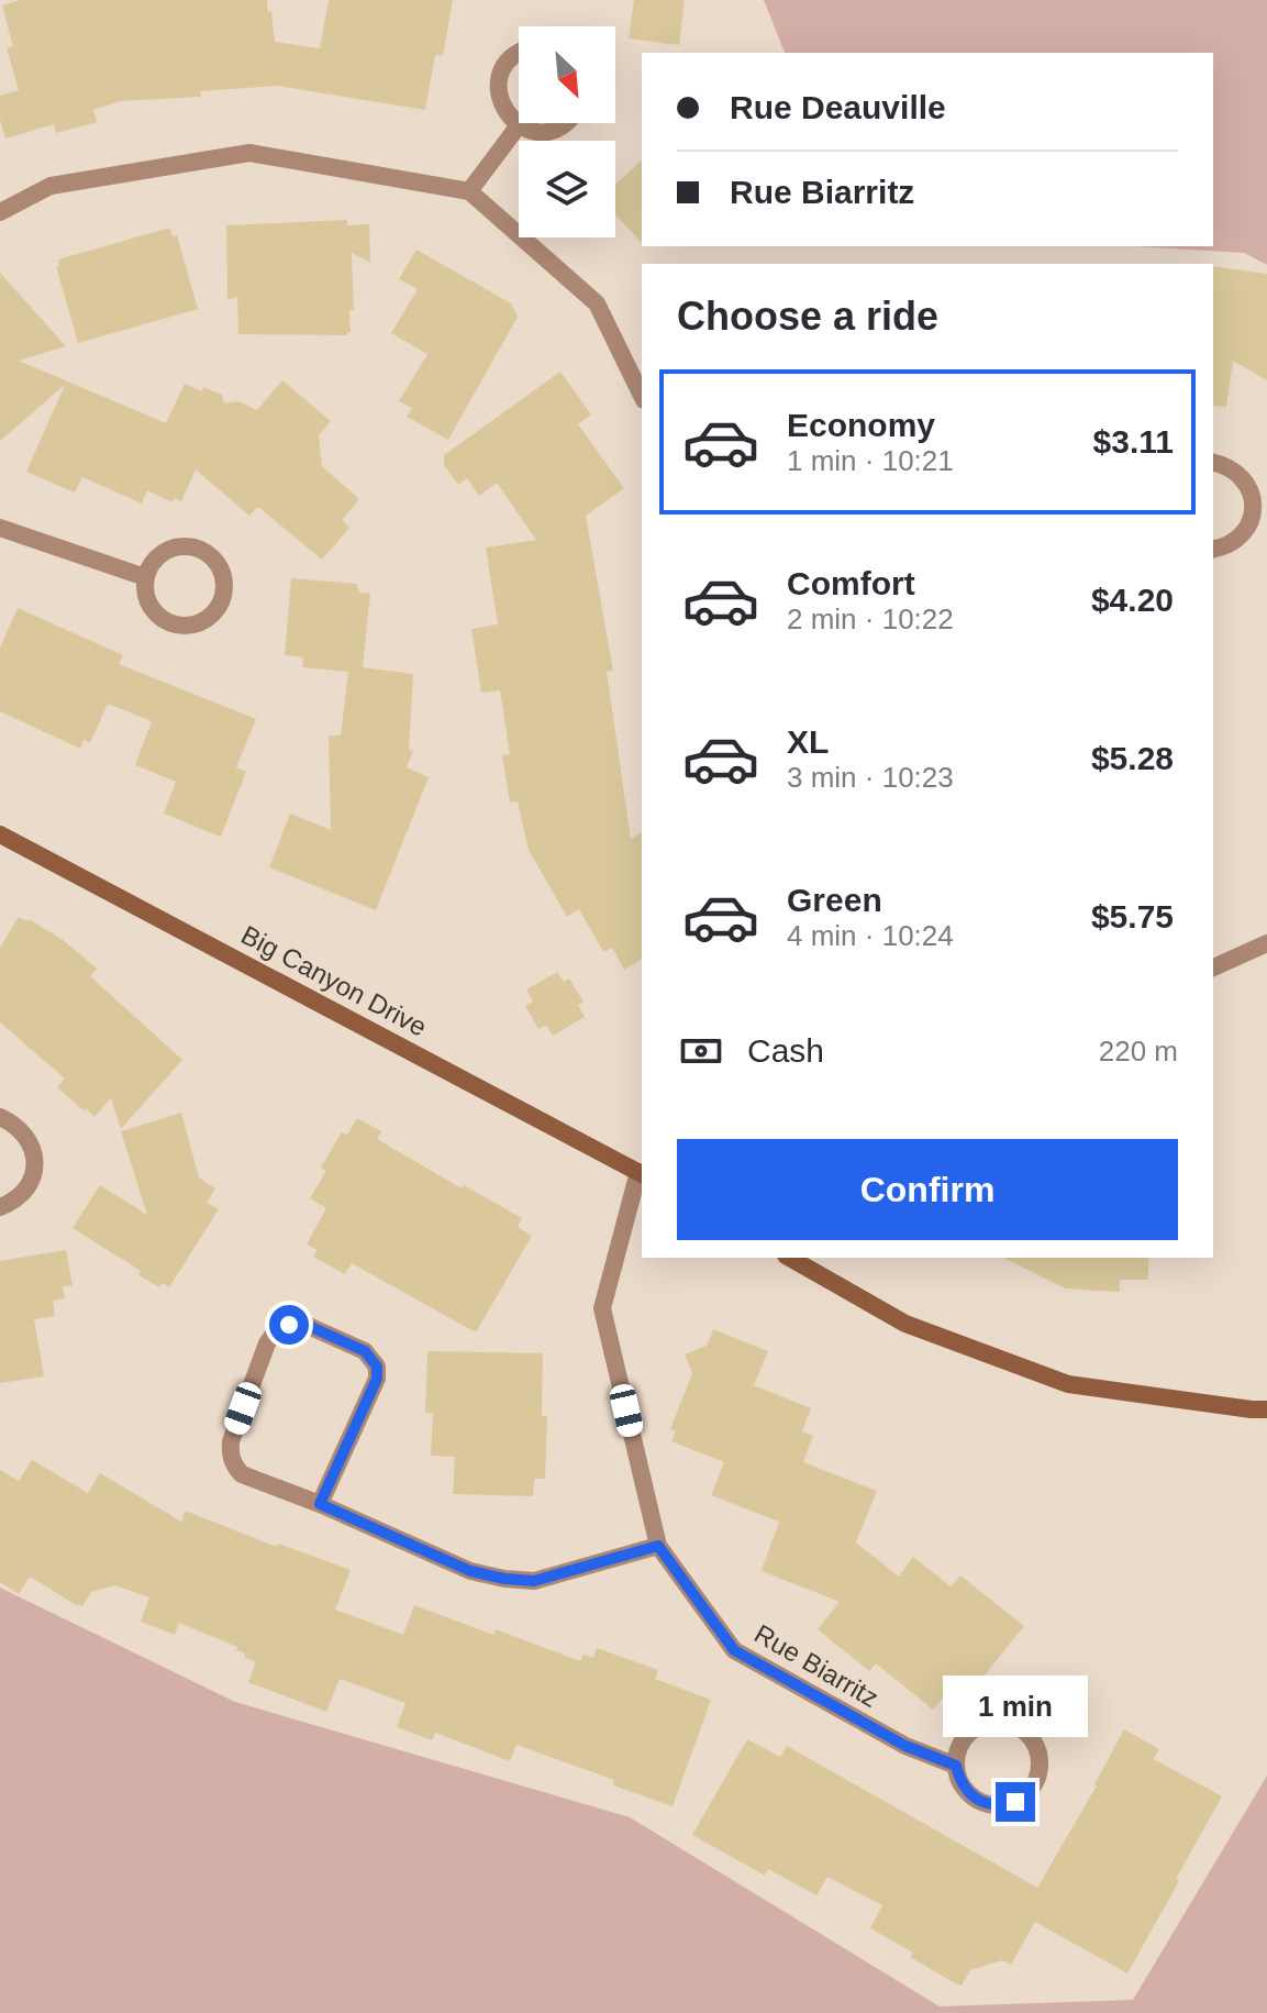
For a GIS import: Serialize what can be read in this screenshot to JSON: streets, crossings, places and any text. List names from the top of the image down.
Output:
{
  "streets": {
    "street": ["Big Canyon Drive", "Rue Biarritz"]
  },
  "crossings": [
    ["Big Canyon Drive", "Rue Biarritz"]
  ],
  "north": "bottom right",
  "page": {
    "banner": ["Rue Deauville", "Rue Biarritz"],
    "heading": "Choose a ride",
    "list": [
      {
        "name": "Economy",
        "note": "1 min · 10:21",
        "value": "$3.11"
      },
      {
        "name": "Comfort",
        "note": "2 min · 10:22",
        "value": "$4.20"
      },
      {
        "name": "XL",
        "note": "3 min · 10:23",
        "value": "$5.28"
      },
      {
        "name": "Green",
        "note": "4 min · 10:24",
        "value": "$5.75"
      }
    ],
    "pay": ["Cash", "220 m"],
    "buttons": "Confirm",
    "bubble": "1 min"
  }
}
